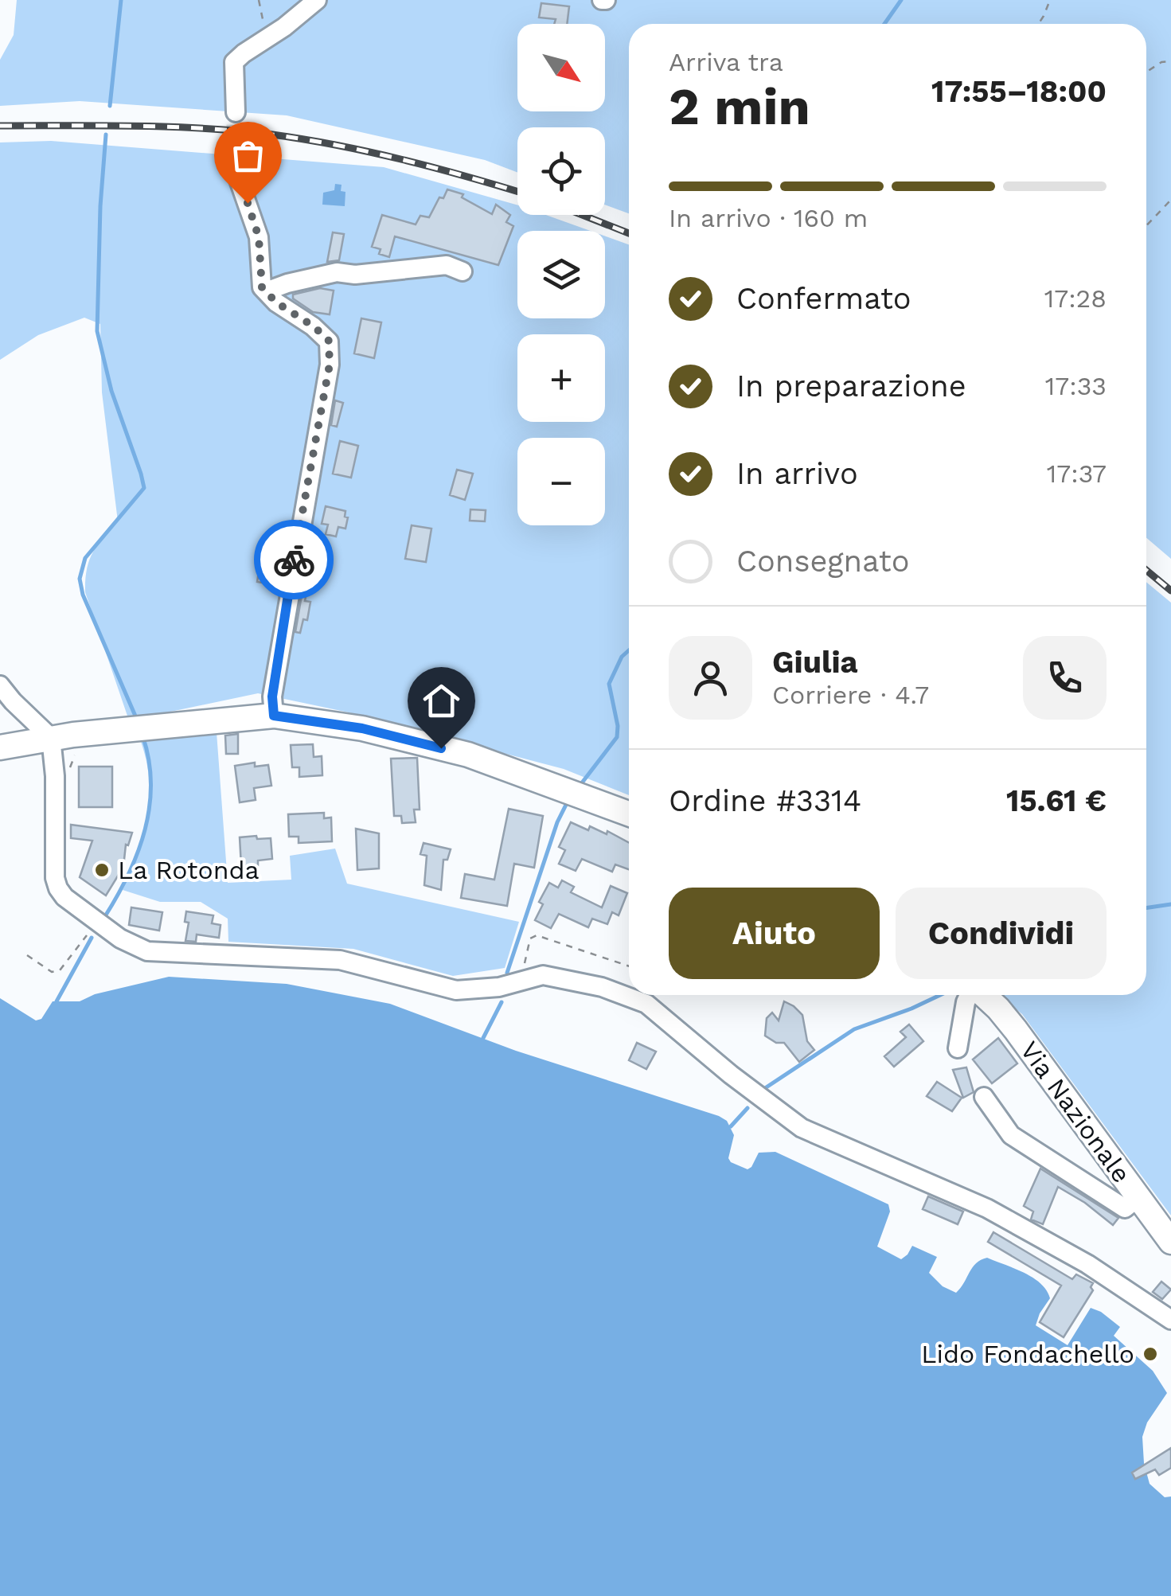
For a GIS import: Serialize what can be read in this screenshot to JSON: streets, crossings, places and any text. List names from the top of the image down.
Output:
{
  "streets": {
    "main road": ["Via Nazionale"]
  },
  "places": ["La Rotonda", "Lido Fondachello"],
  "north": "bottom right",
  "page": {
    "map_buttons": ["+", "−"],
    "heading": ["2 min", "Arriva tra", "17:55–18:00"],
    "panel": [
      "Giulia",
      "Corriere · 4.7",
      "Ordine #3314",
      "15.61 €"
    ],
    "bar": "In arrivo · 160 m",
    "list": [
      ["Confermato", "17:28"],
      ["In preparazione", "17:33"],
      ["In arrivo", "17:37"],
      "Consegnato"
    ],
    "buttons": ["Aiuto", "Condividi"]
  }
}
